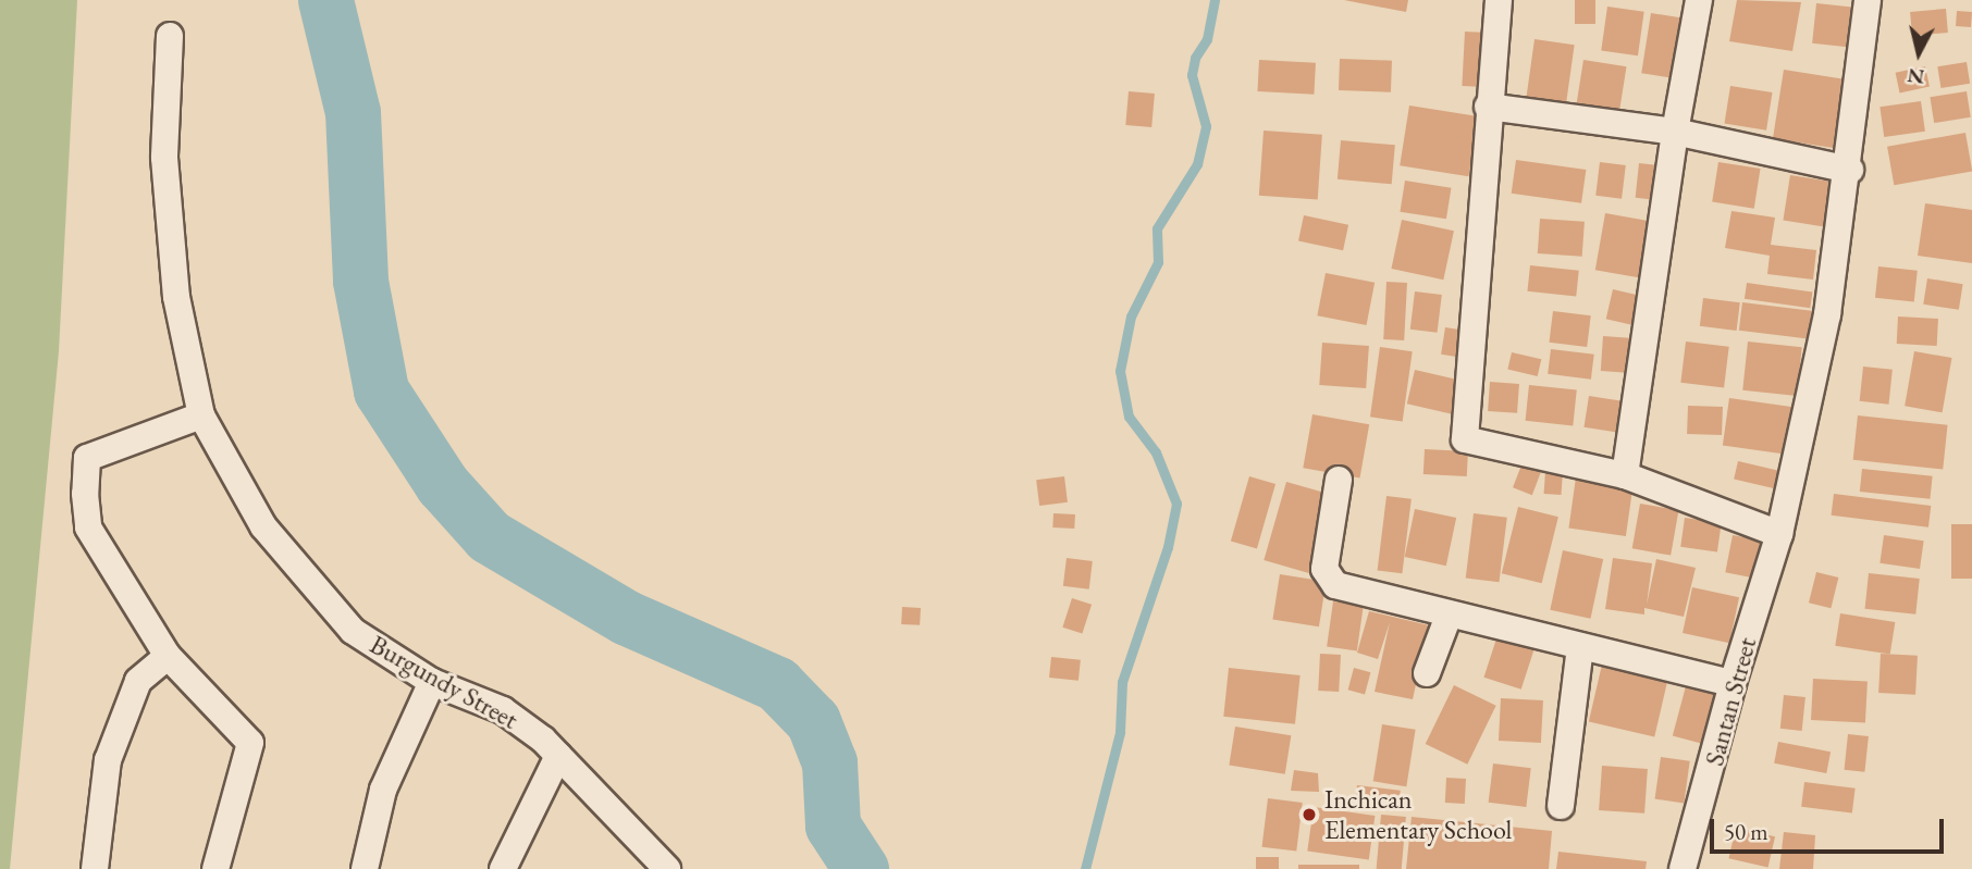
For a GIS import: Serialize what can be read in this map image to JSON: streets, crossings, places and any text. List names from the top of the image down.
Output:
{
  "streets": {
    "street": ["Burgundy Street", "Santan Street"]
  },
  "places": ["Inchican Elementary School"],
  "scale_bar": "50 m",
  "north": "bottom"
}
